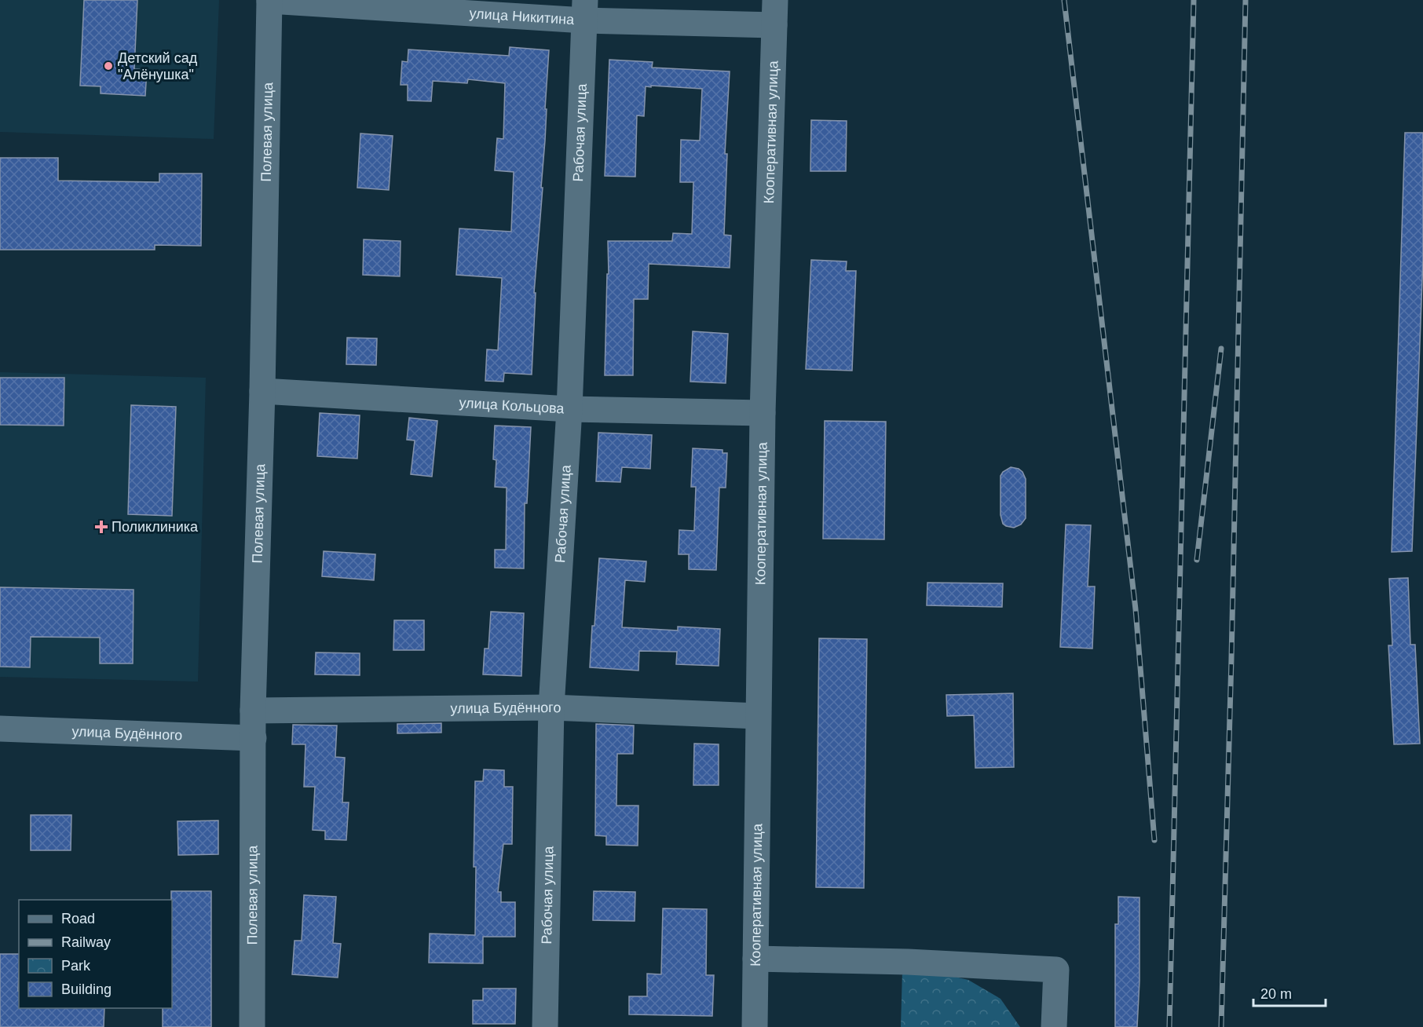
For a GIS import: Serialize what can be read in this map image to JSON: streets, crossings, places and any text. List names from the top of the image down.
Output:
{
  "streets": {
    "street": [
      "улица Никитина",
      "Полевая улица",
      "Рабочая улица",
      "Кооперативная улица",
      "улица Кольцова",
      "улица Будённого"
    ]
  },
  "crossings": [
    ["улица Никитина", "Полевая улица"],
    ["улица Никитина", "Рабочая улица"],
    ["улица Никитина", "Кооперативная улица"],
    ["Полевая улица", "улица Кольцова"],
    ["Полевая улица", "улица Будённого"],
    ["Рабочая улица", "улица Кольцова"],
    ["Рабочая улица", "улица Будённого"],
    ["Кооперативная улица", "улица Кольцова"],
    ["Кооперативная улица", "улица Будённого"]
  ],
  "places": {
    "other": ["Детский сад \"Алёнушка\""],
    "health": ["Поликлиника"]
  },
  "legend": [
    "Road",
    "Railway",
    "Park",
    "Building"
  ],
  "scale_bar": "20 m"
}
